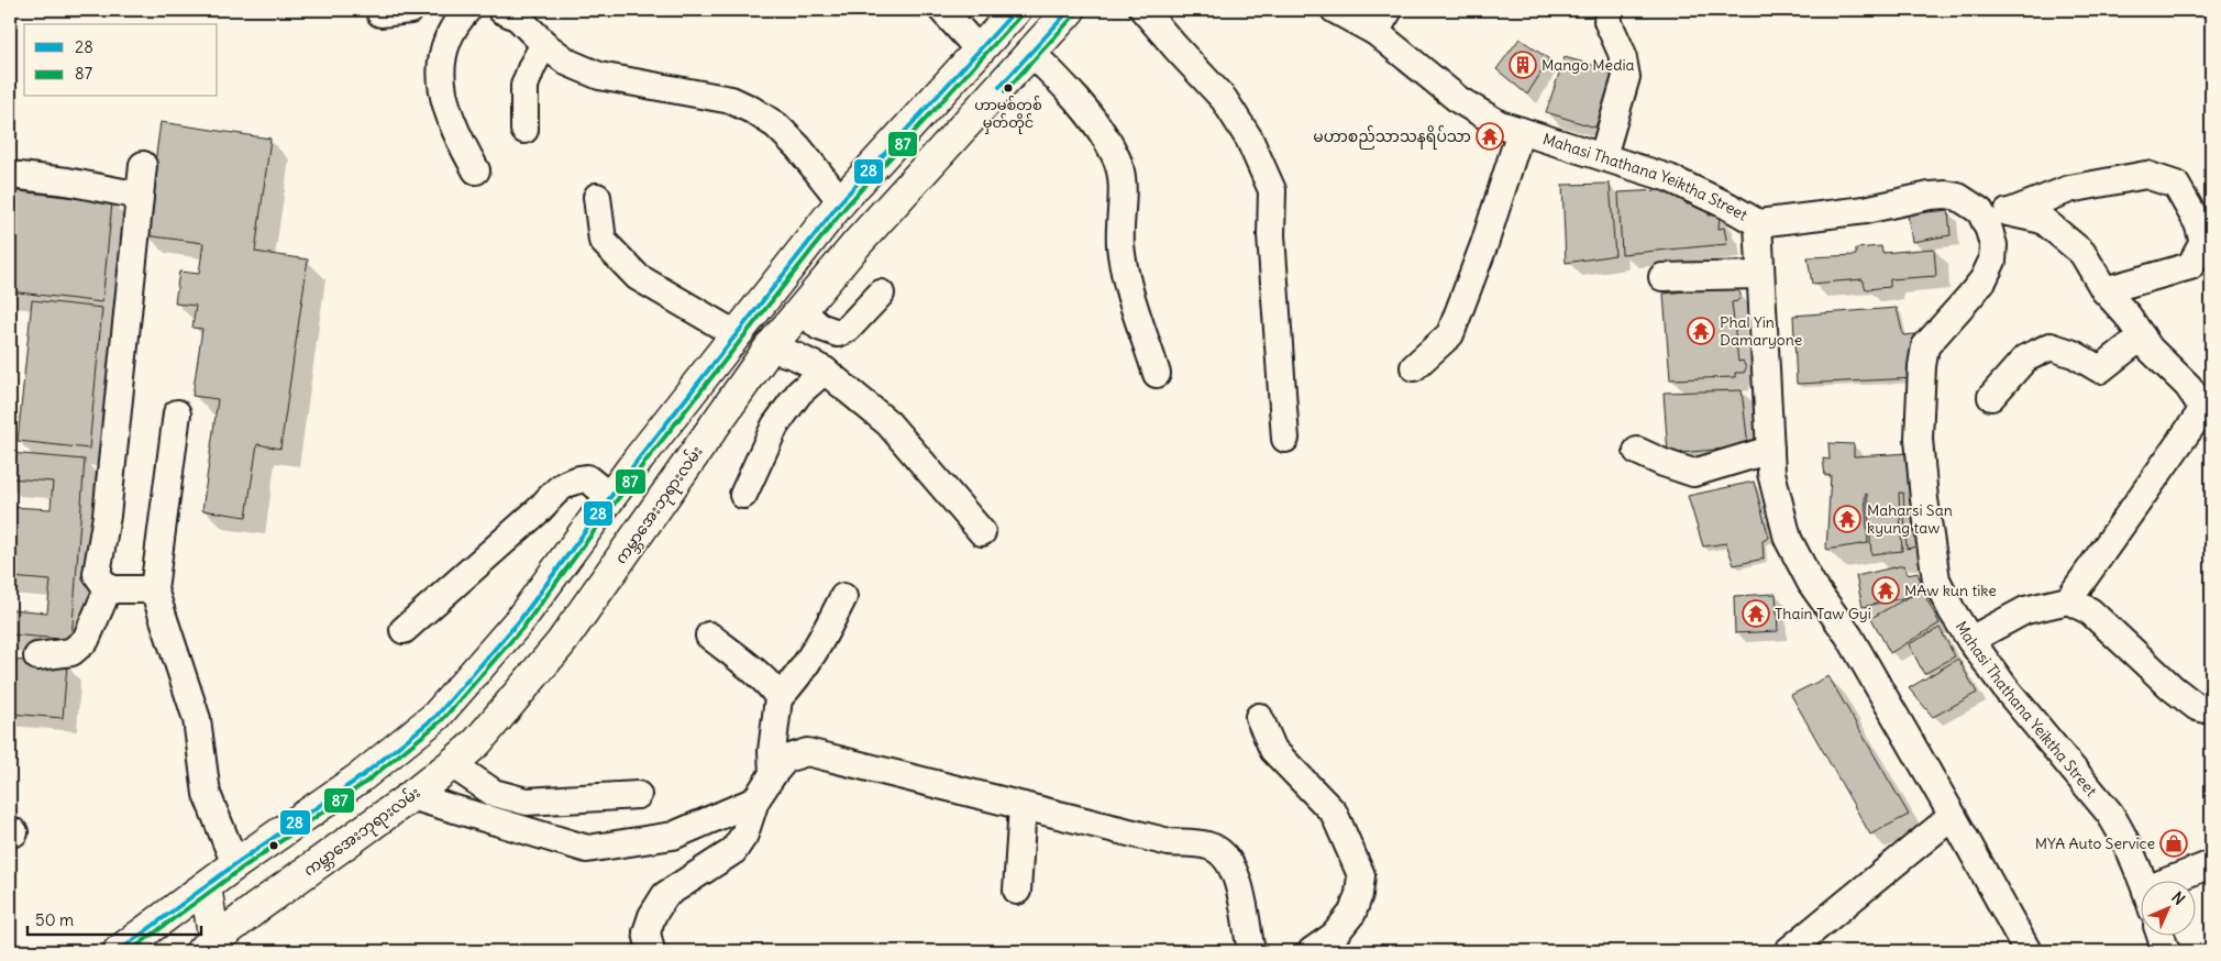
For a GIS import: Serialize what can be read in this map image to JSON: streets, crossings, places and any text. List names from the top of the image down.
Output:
{
  "streets": {
    "main road": ["ကမ္ဘာအေးဘုရားလမ်း"],
    "street": ["Mahasi Thathana Yeiktha Street"]
  },
  "places": {
    "building": ["Mango Media"],
    "other": ["ဟာမစ်တစ် မှတ်တိုင်"],
    "temple": [
      "မဟာစည်သာသနရိပ်သာ",
      "Phal Yin Damaryone",
      "Maharsi San kyung taw",
      "MAw kun tike",
      "Thain Taw Gyi"
    ],
    "shop": ["MYA Auto Service"]
  },
  "lines": ["transit line 28", "transit line 87"],
  "legend": ["28", "87"],
  "scale_bar": "50 m",
  "north": "top right"
}
